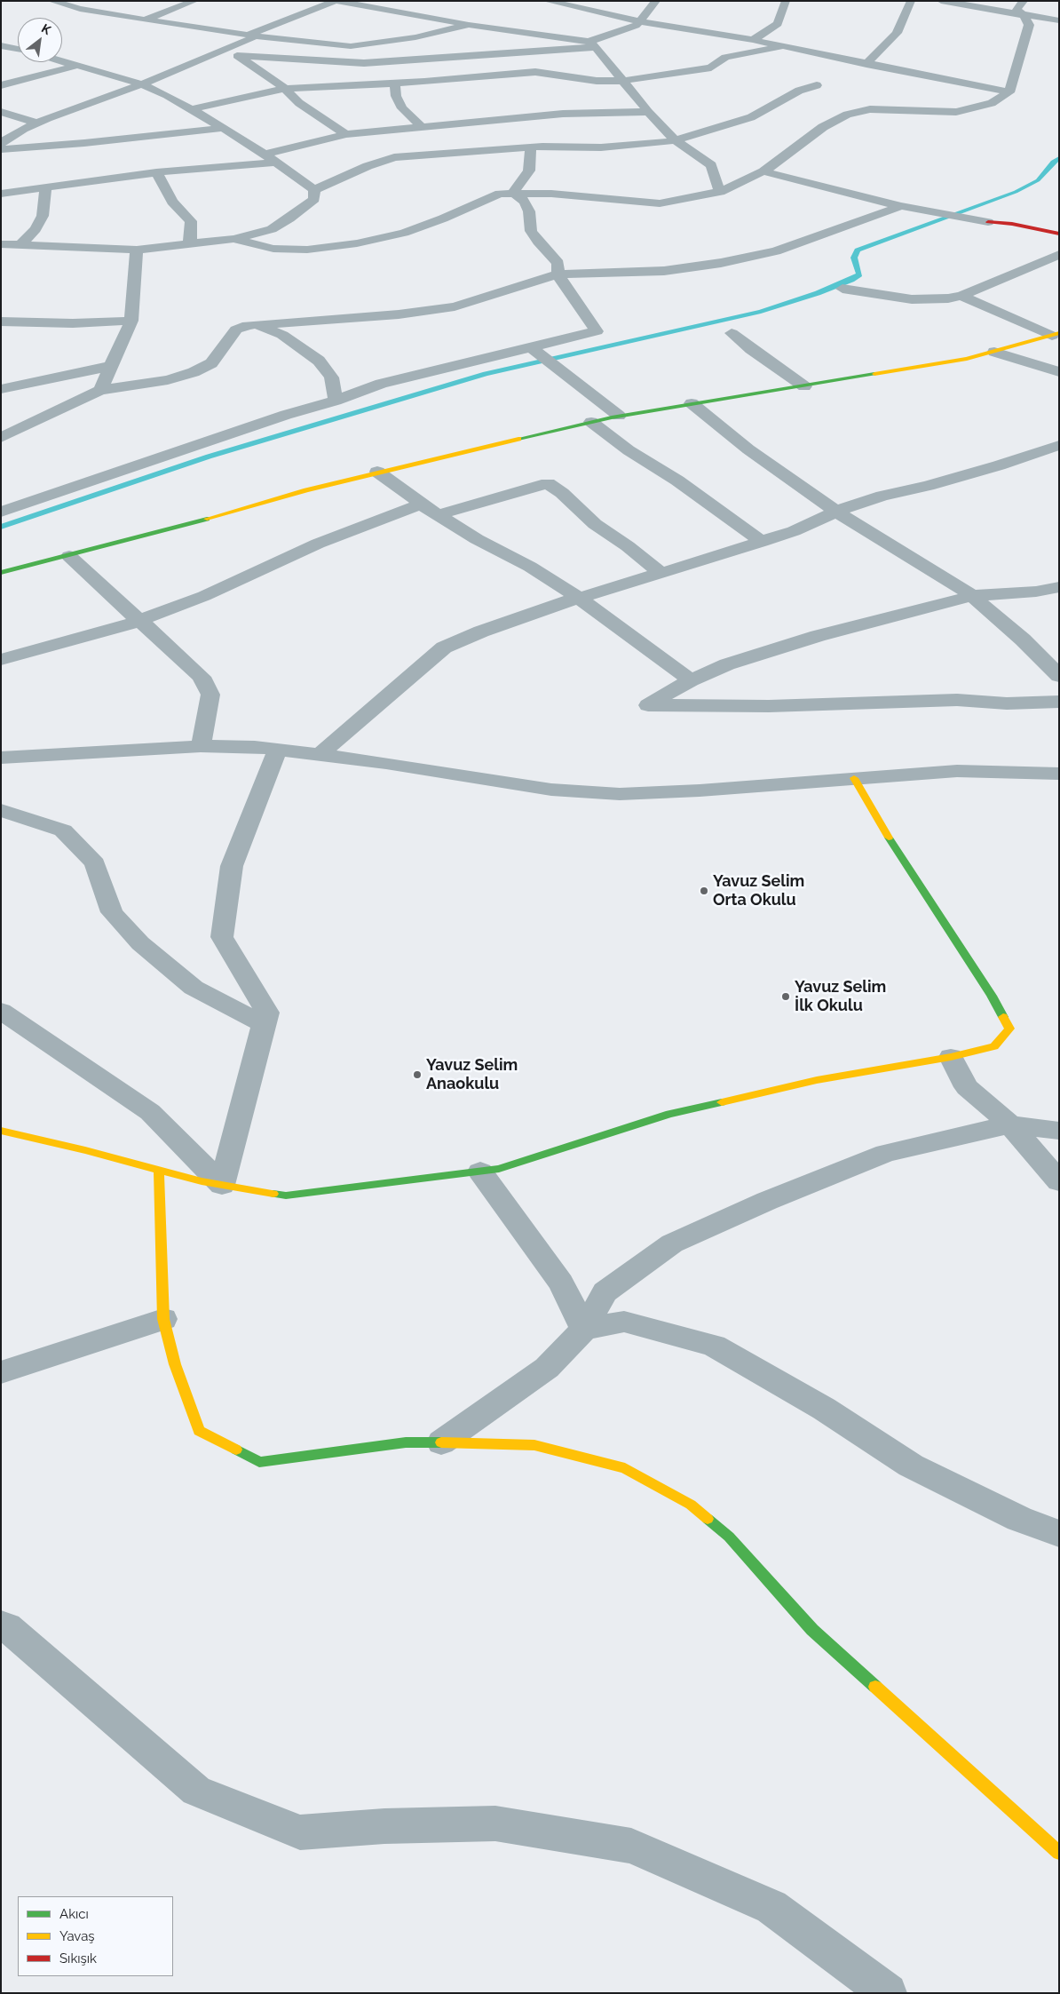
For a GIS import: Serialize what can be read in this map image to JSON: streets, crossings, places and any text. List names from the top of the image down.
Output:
{
  "places": ["Yavuz Selim Orta Okulu", "Yavuz Selim İlk Okulu", "Yavuz Selim Anaokulu"],
  "legend": ["Akıcı", "Yavaş", "Sıkışık"],
  "north": "top right"
}
